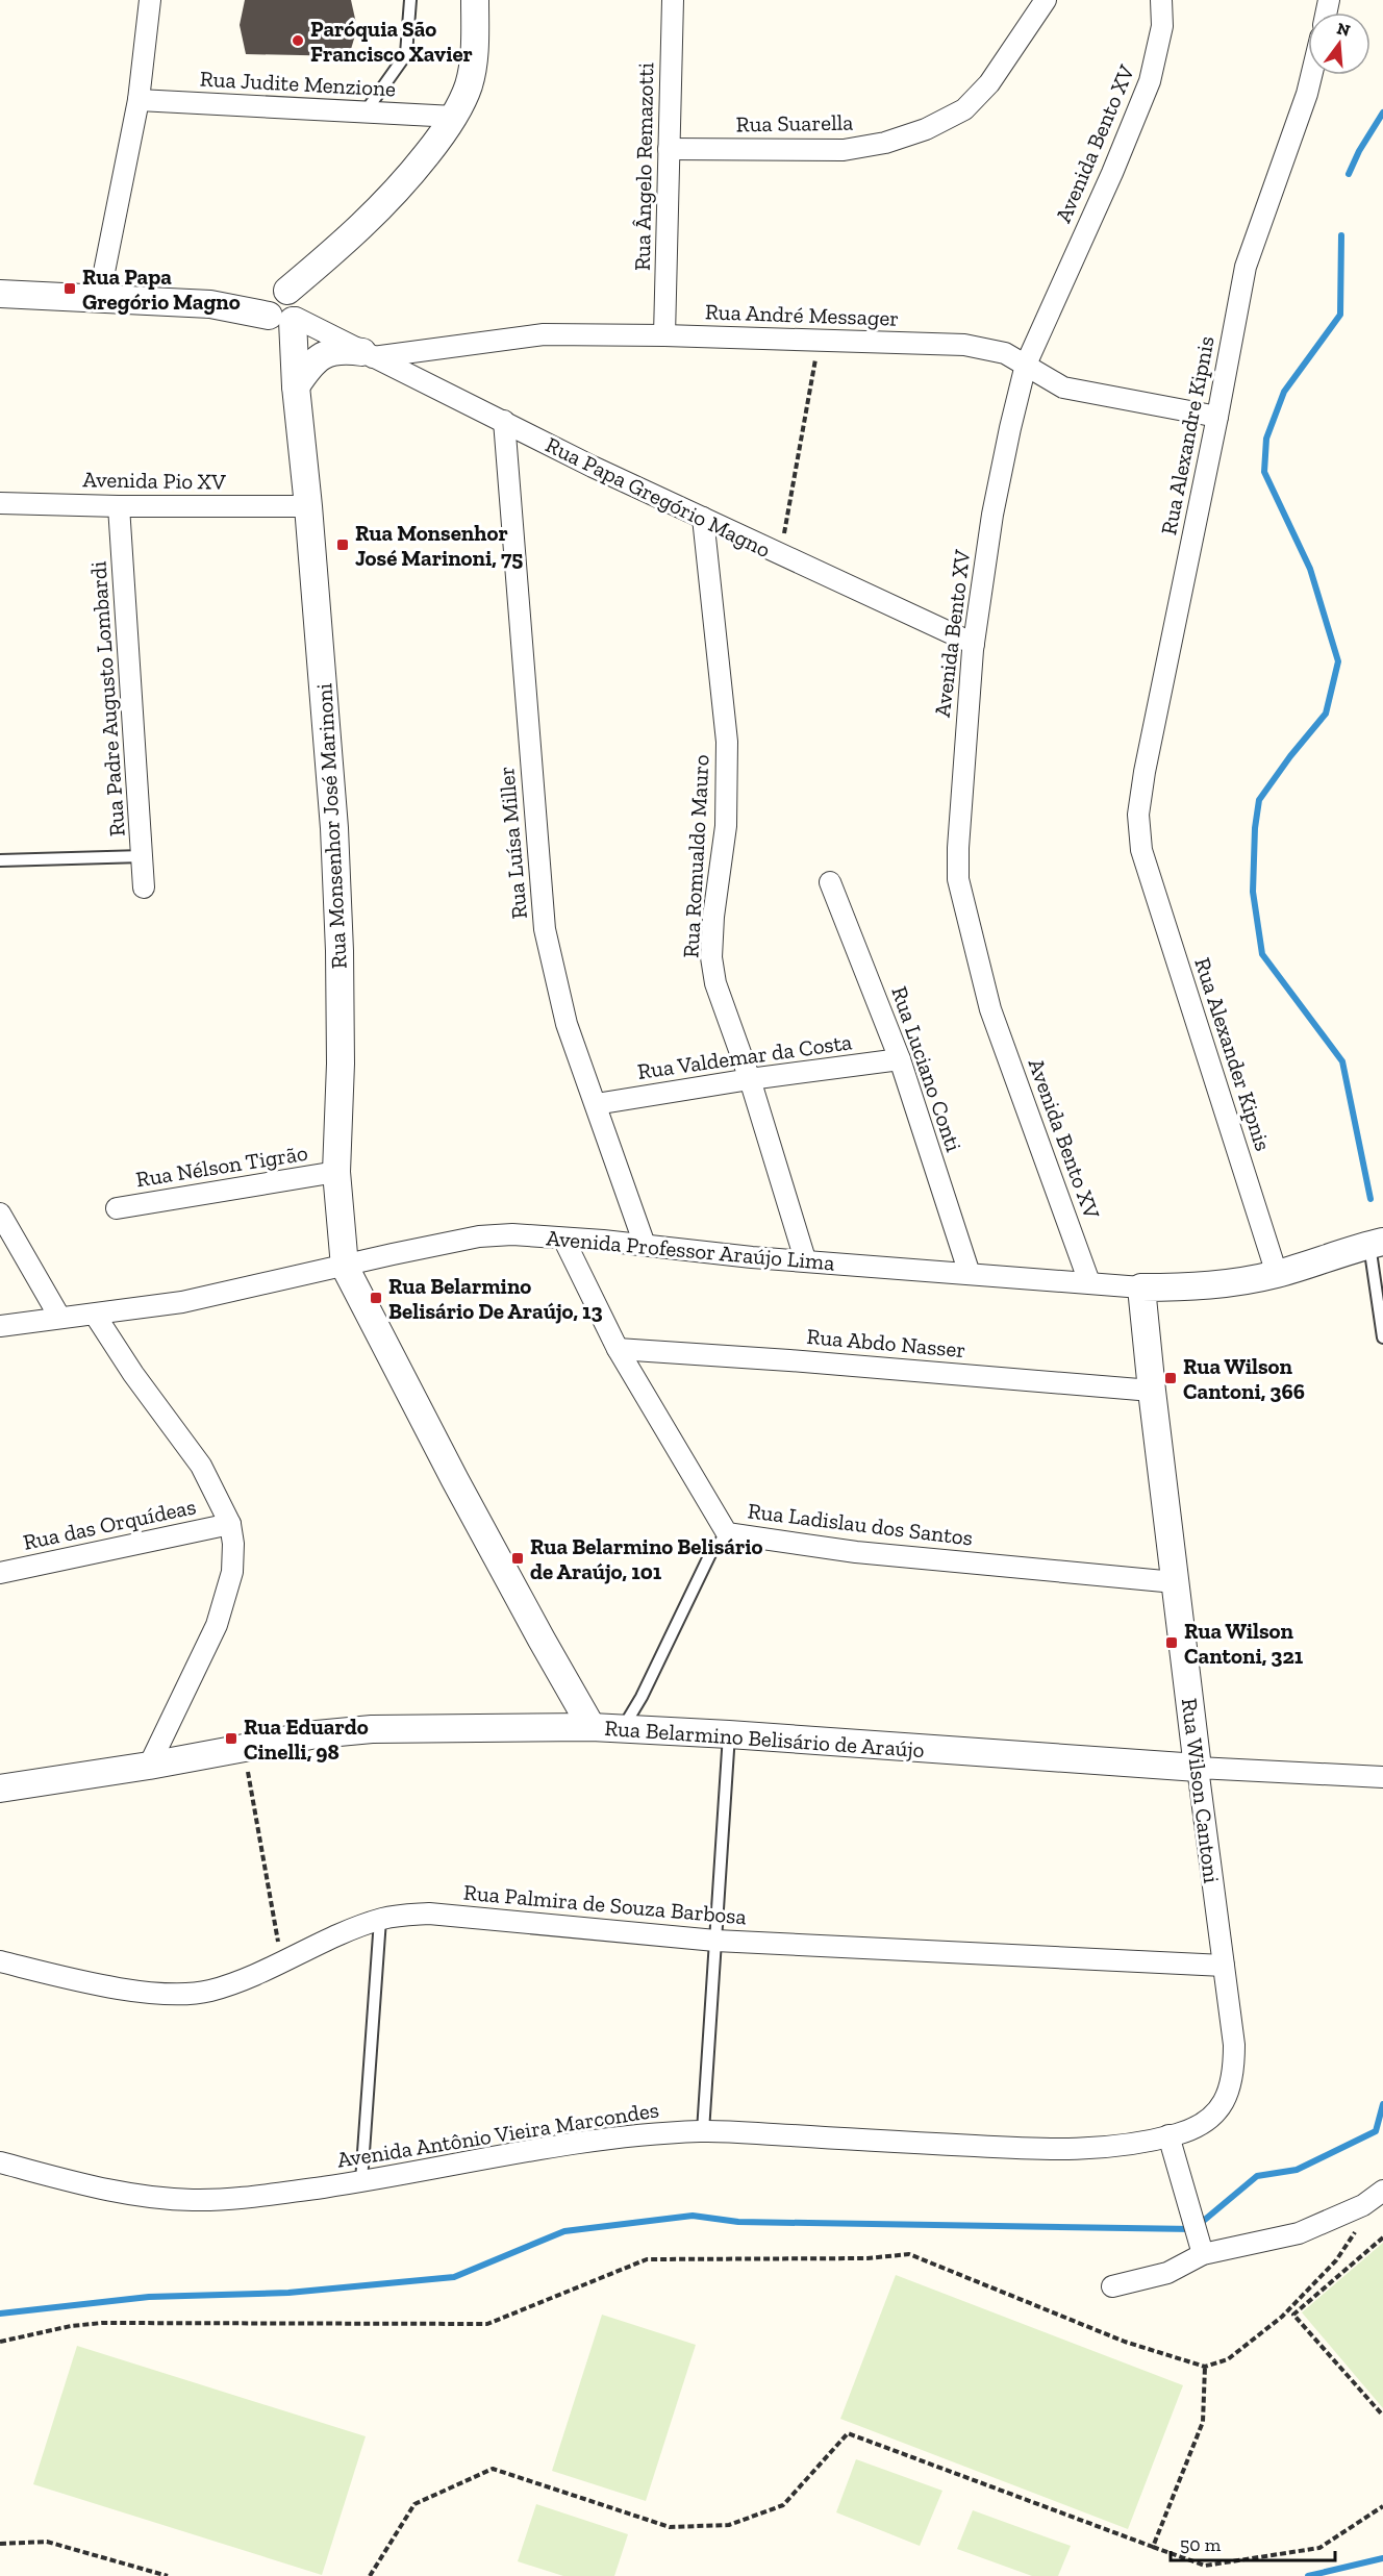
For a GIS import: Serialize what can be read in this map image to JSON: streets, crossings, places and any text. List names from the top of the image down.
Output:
{
  "streets": {
    "street": [
      "Rua Judite Menzione",
      "Rua Suarella",
      "Avenida Bento XV",
      "Rua Ângelo Remazotti",
      "Rua André Messager",
      "Rua Alexandre Kipnis",
      "Avenida Pio XV",
      "Rua Papa Gregório Magno",
      "Rua Padre Augusto Lombardi",
      "Rua Monsenhor José Marinoni",
      "Rua Luísa Miller",
      "Rua Romualdo Mauro",
      "Rua Alexander Kipnis",
      "Rua Valdemar da Costa",
      "Rua Luciano Conti",
      "Rua Nélson Tigrão",
      "Avenida Professor Araújo Lima",
      "Rua Abdo Nasser",
      "Rua das Orquídeas",
      "Rua Ladislau dos Santos",
      "Rua Belarmino Belisário de Araújo",
      "Rua Wilson Cantoni",
      "Rua Palmira de Souza Barbosa",
      "Avenida Antônio Vieira Marcondes"
    ]
  },
  "crossings": [
    ["Rua Suarella", "Rua Ângelo Remazotti"],
    ["Avenida Bento XV", "Rua André Messager"],
    ["Avenida Bento XV", "Rua Papa Gregório Magno"],
    ["Avenida Bento XV", "Avenida Professor Araújo Lima"],
    ["Rua Ângelo Remazotti", "Rua André Messager"],
    ["Rua André Messager", "Rua Alexandre Kipnis"],
    ["Rua André Messager", "Rua Papa Gregório Magno"],
    ["Rua Alexandre Kipnis", "Rua Alexander Kipnis"],
    ["Avenida Pio XV", "Rua Padre Augusto Lombardi"],
    ["Avenida Pio XV", "Rua Monsenhor José Marinoni"],
    ["Rua Papa Gregório Magno", "Rua Monsenhor José Marinoni"],
    ["Rua Papa Gregório Magno", "Rua Luísa Miller"],
    ["Rua Papa Gregório Magno", "Rua Romualdo Mauro"],
    ["Rua Monsenhor José Marinoni", "Rua Nélson Tigrão"],
    ["Rua Monsenhor José Marinoni", "Avenida Professor Araújo Lima"],
    ["Rua Monsenhor José Marinoni", "Rua Belarmino Belisário de Araújo"],
    ["Rua Luísa Miller", "Rua Valdemar da Costa"],
    ["Rua Luísa Miller", "Avenida Professor Araújo Lima"],
    ["Rua Romualdo Mauro", "Rua Valdemar da Costa"],
    ["Rua Romualdo Mauro", "Avenida Professor Araújo Lima"],
    ["Rua Alexander Kipnis", "Avenida Professor Araújo Lima"],
    ["Rua Valdemar da Costa", "Rua Luciano Conti"],
    ["Rua Luciano Conti", "Avenida Professor Araújo Lima"],
    ["Avenida Professor Araújo Lima", "Rua Ladislau dos Santos"],
    ["Avenida Professor Araújo Lima", "Rua Belarmino Belisário de Araújo"],
    ["Avenida Professor Araújo Lima", "Rua Wilson Cantoni"],
    ["Rua Abdo Nasser", "Rua Ladislau dos Santos"],
    ["Rua Abdo Nasser", "Rua Wilson Cantoni"],
    ["Rua Ladislau dos Santos", "Rua Wilson Cantoni"],
    ["Rua Belarmino Belisário de Araújo", "Rua Wilson Cantoni"],
    ["Rua Wilson Cantoni", "Rua Palmira de Souza Barbosa"],
    ["Rua Wilson Cantoni", "Avenida Antônio Vieira Marcondes"]
  ],
  "places": {
    "other": ["Paróquia São Francisco Xavier"],
    "transit": [
      "Rua Papa Gregório Magno",
      "Rua Monsenhor José Marinoni, 75",
      "Rua Belarmino Belisário De Araújo, 13",
      "Rua Wilson Cantoni, 366",
      "Rua Belarmino Belisário de Araújo, 101",
      "Rua Wilson Cantoni, 321",
      "Rua Eduardo Cinelli, 98"
    ]
  },
  "scale_bar": "50 m",
  "north": "top"
}
